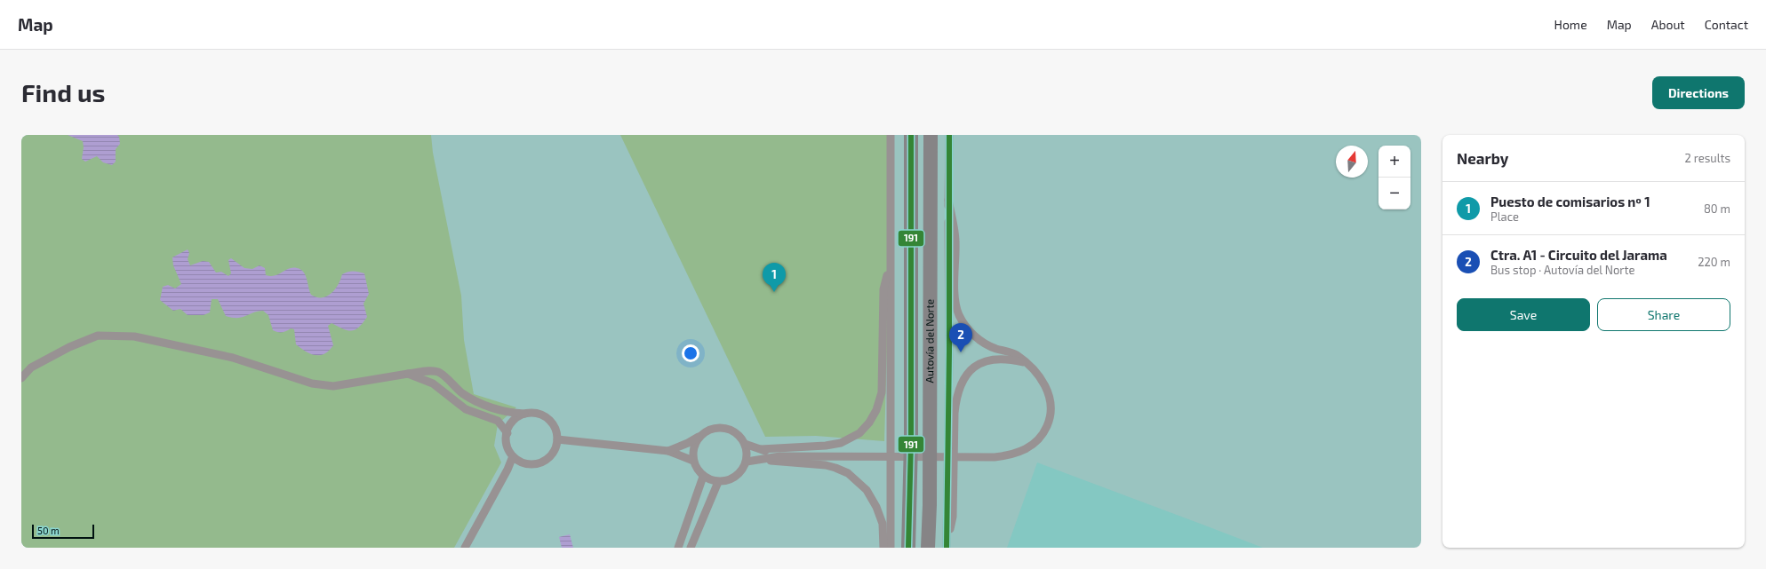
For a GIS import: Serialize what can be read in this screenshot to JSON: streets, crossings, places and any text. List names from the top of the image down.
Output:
{
  "streets": {
    "highway": ["Autovía del Norte"]
  },
  "lines": ["transit line 191"],
  "scale_bar": "50 m",
  "north": "top",
  "page": {
    "header": "Map",
    "nav": [
      "Home",
      "Map",
      "About",
      "Contact"
    ],
    "buttons": [
      "Directions",
      ["Save", "Share"]
    ],
    "title": "Find us",
    "heading": ["Nearby", "2 results"],
    "map_buttons": ["+", "−"],
    "list": [
      {
        "mark": "1",
        "name": "Puesto de comisarios nº 1",
        "note": "Place",
        "value": "80 m"
      },
      {
        "mark": "2",
        "name": "Ctra. A1 - Circuito del Jarama",
        "note": "Bus stop · Autovía del Norte",
        "value": "220 m"
      }
    ],
    "pins": ["1", "2"],
    "scale": "50 m"
  }
}
